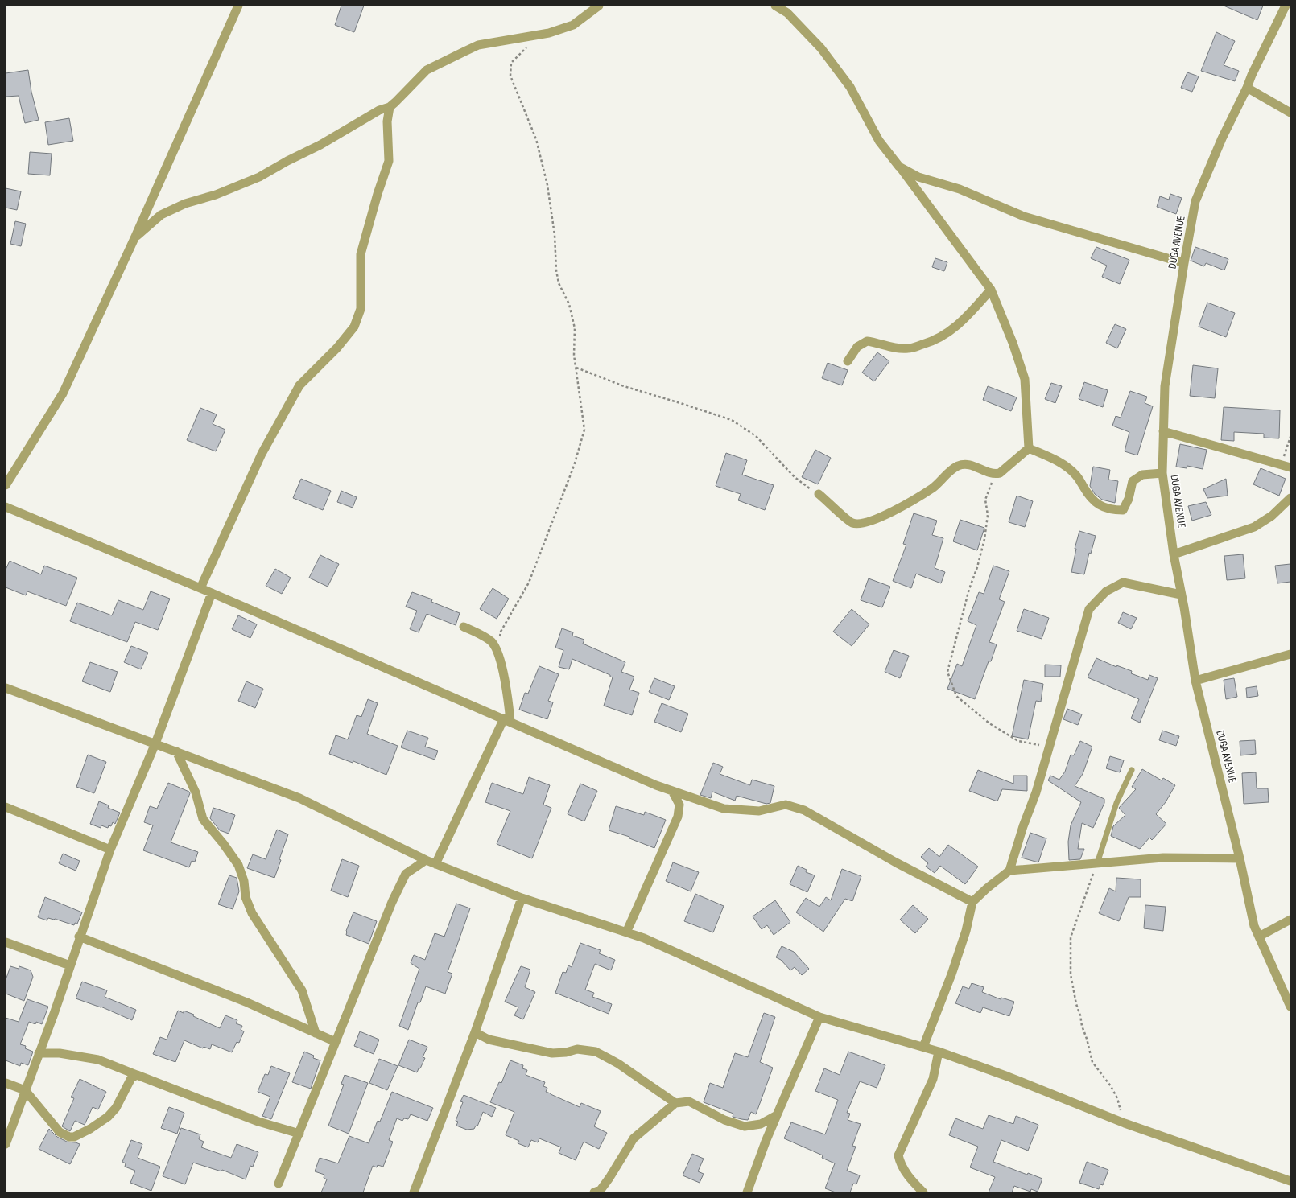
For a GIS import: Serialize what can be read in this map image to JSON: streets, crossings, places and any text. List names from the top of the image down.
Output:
{
  "streets": {
    "street": ["DUGA AVENUE"]
  }
}
